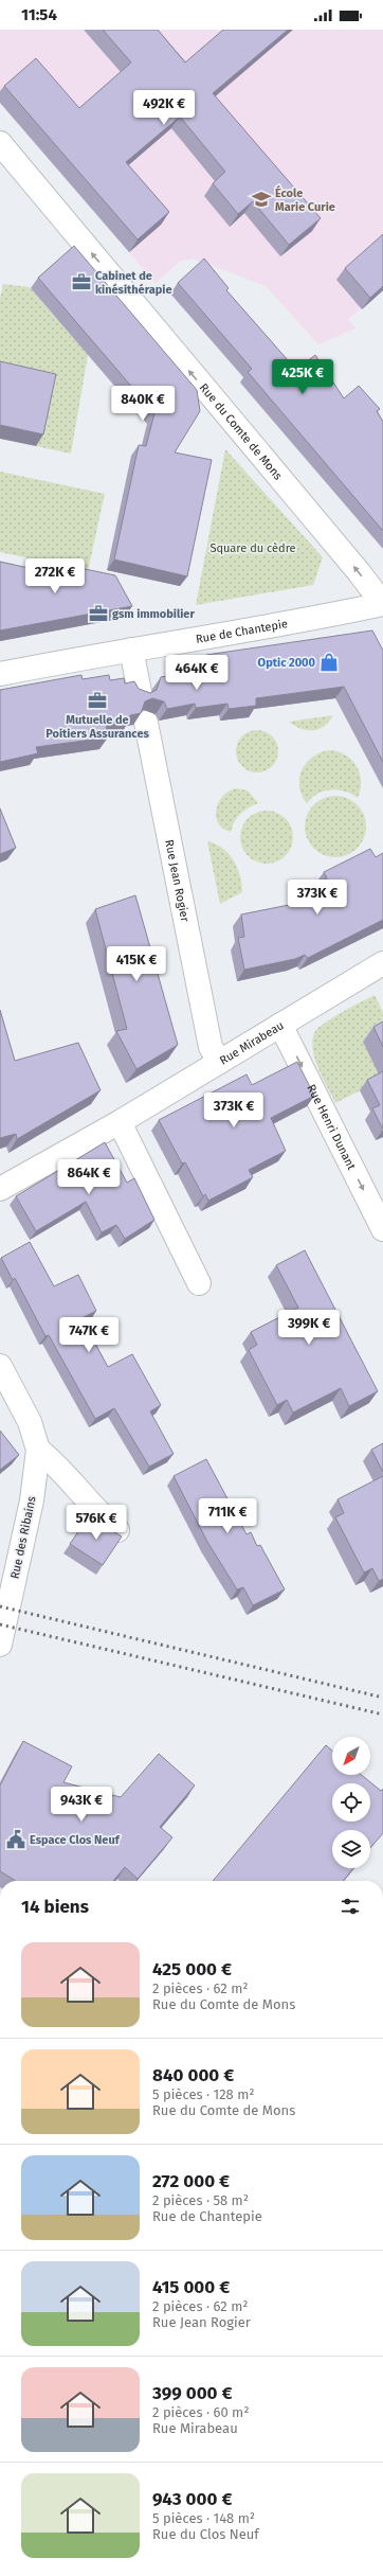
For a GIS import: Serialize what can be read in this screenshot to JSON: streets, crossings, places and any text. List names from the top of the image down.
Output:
{
  "streets": {
    "street": [
      "Rue du Comte de Mons",
      "Rue de Chantepie",
      "Rue Jean Rogier",
      "Rue Mirabeau",
      "Rue Henri Dunant",
      "Rue des Ribains"
    ]
  },
  "crossings": [
    ["Rue du Comte de Mons", "Rue de Chantepie"],
    ["Rue Jean Rogier", "Rue Mirabeau"],
    ["Rue Mirabeau", "Rue Henri Dunant"]
  ],
  "one_way": ["Rue du Comte de Mons"],
  "parks": ["Square du cèdre"],
  "places": {
    "school or university": ["École Marie Curie"],
    "office": ["Cabinet de kinésithérapie", "gsm immobilier", "Mutuelle de Poitiers Assurances"],
    "shop": ["Optic 2000"],
    "public building": ["Espace Clos Neuf"]
  },
  "north": "bottom left",
  "page": {
    "status": "11:54",
    "price": [
      "492K €",
      "425K €",
      "840K €",
      "272K €",
      "464K €",
      "373K €",
      "415K €",
      "373K €",
      "864K €",
      "399K €",
      "747K €",
      "711K €",
      "576K €",
      "943K €"
    ],
    "heading": "14 biens",
    "list": [
      {
        "name": "425 000 €",
        "note": "2 pièces · 62 m² · Rue du Comte de Mons"
      },
      {
        "name": "840 000 €",
        "note": "5 pièces · 128 m² · Rue du Comte de Mons"
      },
      {
        "name": "272 000 €",
        "note": "2 pièces · 58 m² · Rue de Chantepie"
      },
      {
        "name": "415 000 €",
        "note": "2 pièces · 62 m² · Rue Jean Rogier"
      },
      {
        "name": "399 000 €",
        "note": "2 pièces · 60 m² · Rue Mirabeau"
      },
      {
        "name": "943 000 €",
        "note": "5 pièces · 148 m² · Rue du Clos Neuf"
      }
    ]
  }
}
